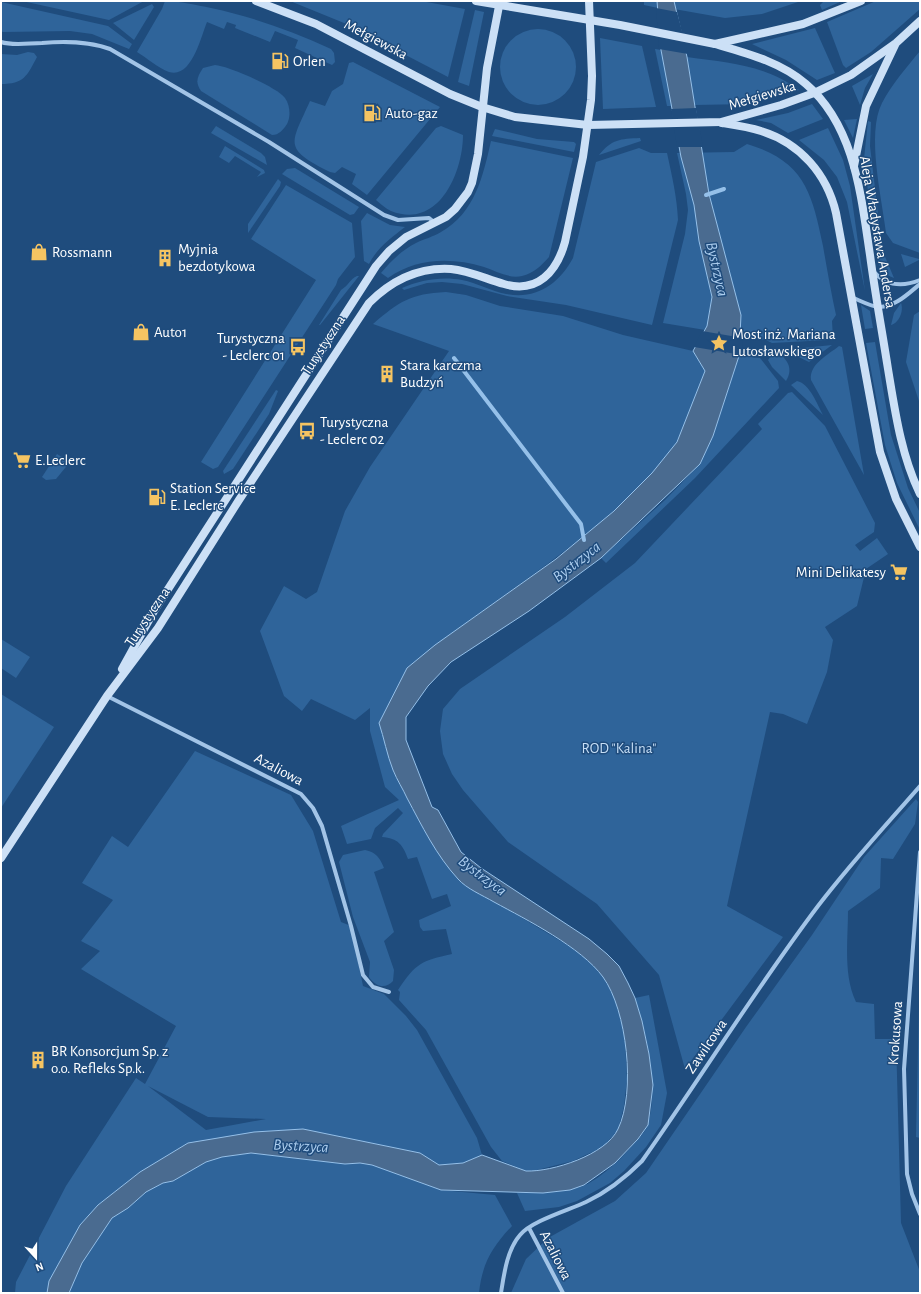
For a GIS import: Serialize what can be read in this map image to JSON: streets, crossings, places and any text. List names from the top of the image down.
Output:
{
  "streets": {
    "main road": ["Mełgiewska", "Aleja Władysława Andersa", "Turystyczna"],
    "street": ["Azaliowa", "Krokusowa", "Zawilcowa"]
  },
  "crossings": [
    ["Mełgiewska", "Aleja Władysława Andersa"],
    ["Mełgiewska", "Turystyczna"],
    ["Turystyczna", "Azaliowa"],
    ["Azaliowa", "Zawilcowa"]
  ],
  "water": ["Bystrzyca"],
  "parks": ["ROD \"Kalina\""],
  "places": {
    "fuel station": ["Orlen", "Auto-gaz", "Station Service E. Leclerc"],
    "shop": ["Rossmann", "Auto1"],
    "building": ["Myjnia bezdotykowa", "Stara karczma Budzyń", "BR Konsorcjum Sp. z o.o. Refleks Sp.k."],
    "place": ["Most inż. Mariana Lutosławskiego"],
    "bus stop": ["Turystyczna - Leclerc 01", "Turystyczna - Leclerc 02"],
    "supermarket": ["E.Leclerc", "Mini Delikatesy"]
  },
  "north": "bottom"
}
